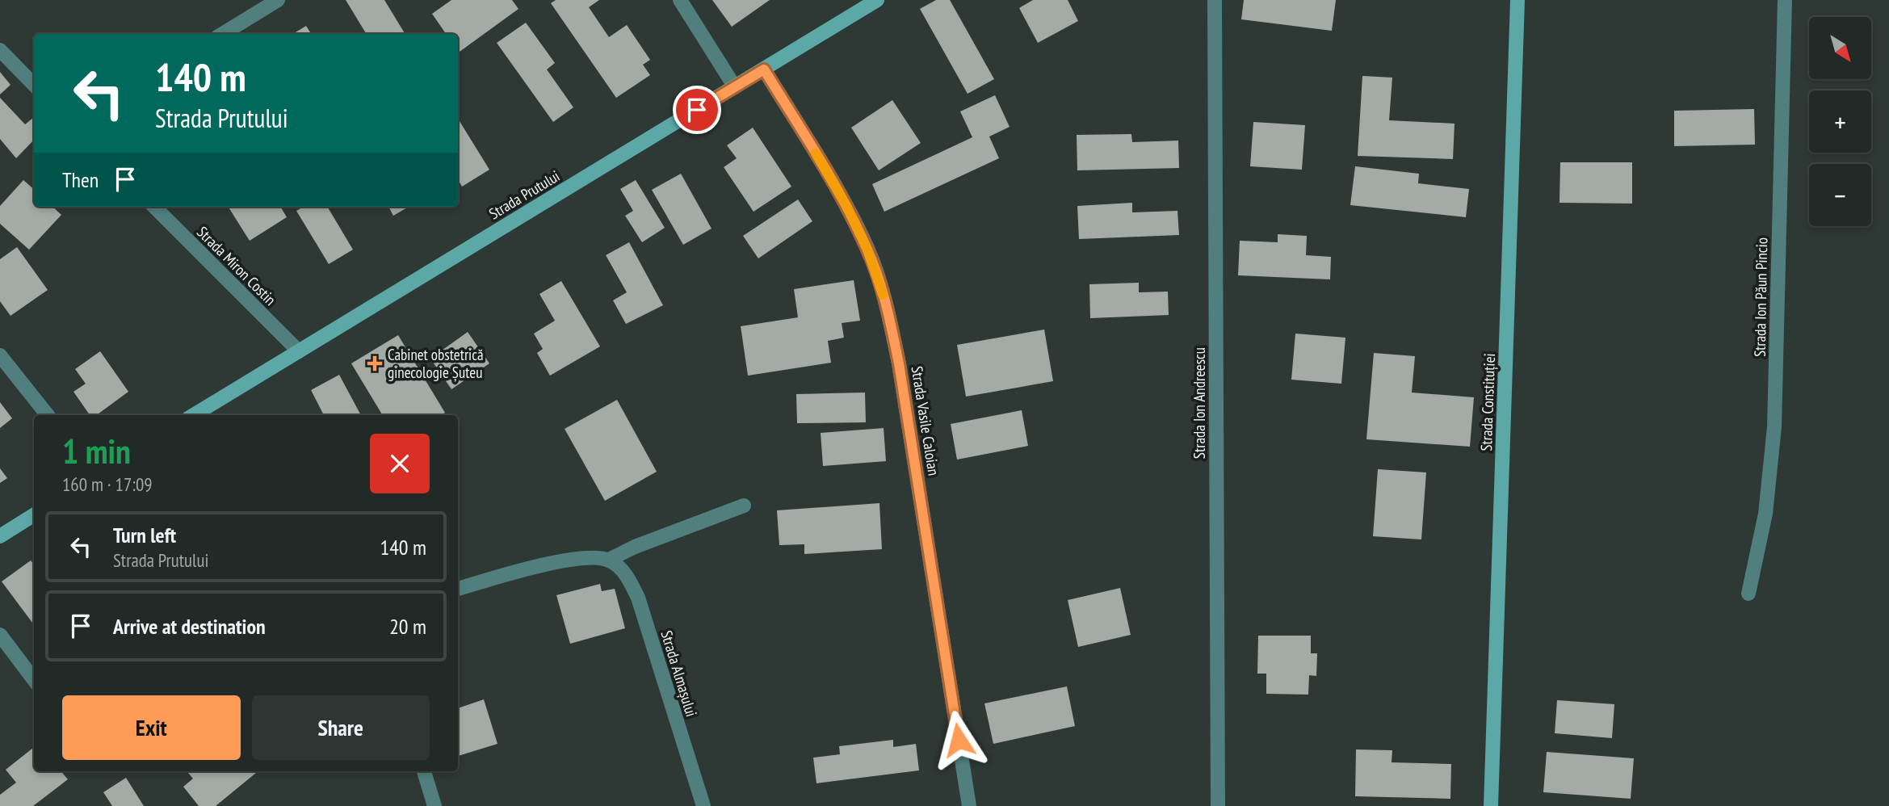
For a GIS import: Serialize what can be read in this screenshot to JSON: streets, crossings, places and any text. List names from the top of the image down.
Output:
{
  "streets": {
    "street": [
      "Strada Prutului",
      "Strada Miron Costin",
      "Strada Ion Păun Pincio",
      "Strada Constituției",
      "Strada Ion Andreescu",
      "Strada Vasile Caloian",
      "Strada Almașului"
    ]
  },
  "crossings": [
    ["Strada Prutului", "Strada Miron Costin"],
    ["Strada Prutului", "Strada Vasile Caloian"]
  ],
  "places": {
    "health": ["Cabinet obstetrică ginecologie Șuteu"]
  },
  "north": "bottom right",
  "page": {
    "map_buttons": ["+", "−"],
    "turn": ["140 m", "Strada Prutului"],
    "then": "Then",
    "heading": ["1 min", "160 m · 17:09"],
    "list": [
      {
        "name": "Turn left",
        "note": "Strada Prutului",
        "value": "140 m"
      },
      {
        "name": "Arrive at destination",
        "value": "20 m"
      }
    ],
    "buttons": ["Exit", "Share"]
  }
}
